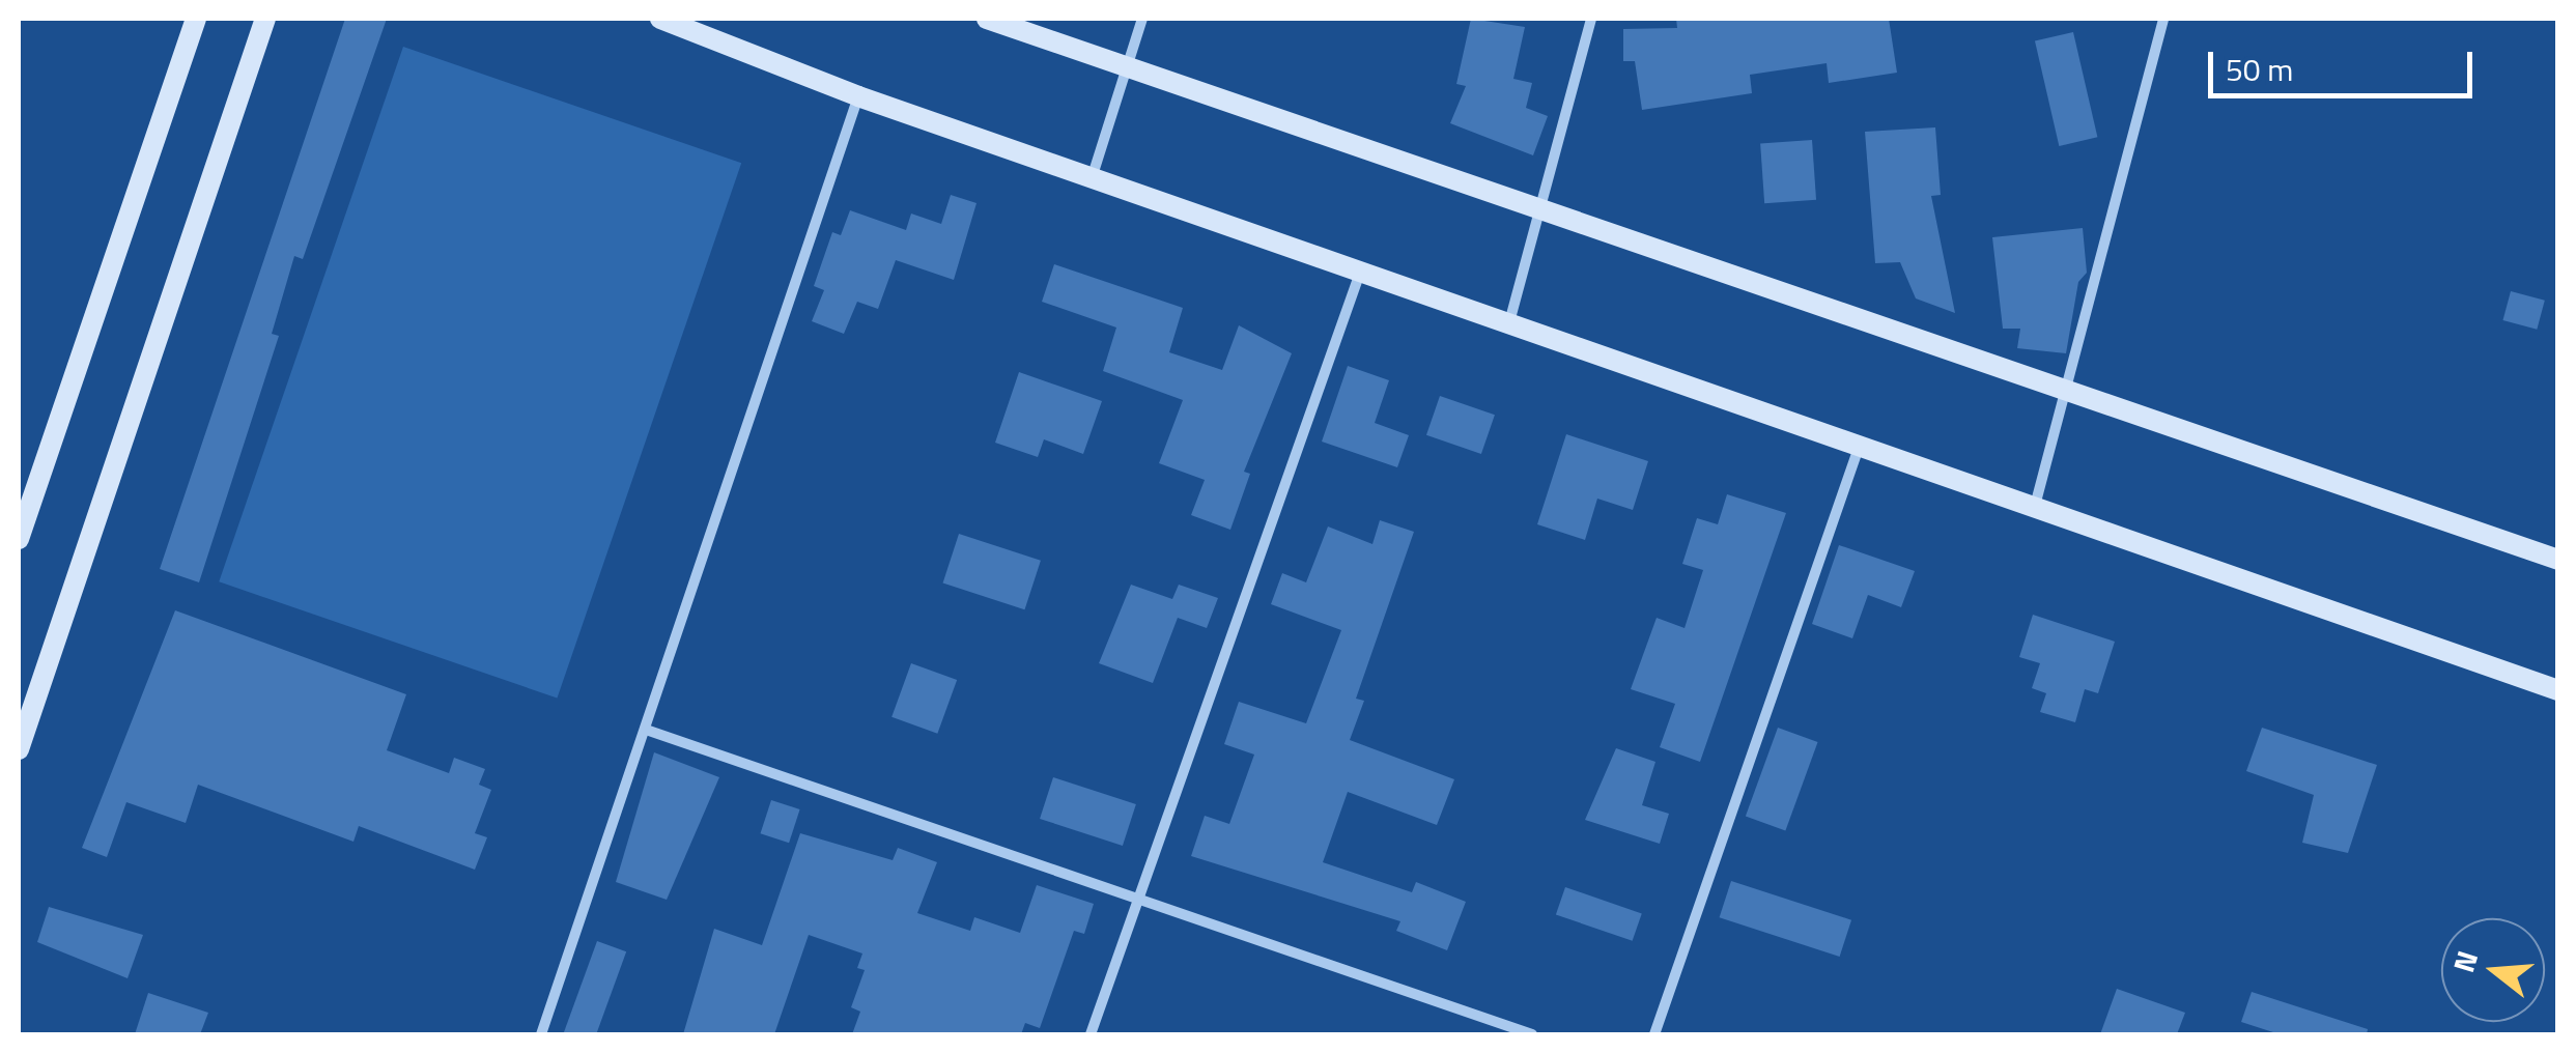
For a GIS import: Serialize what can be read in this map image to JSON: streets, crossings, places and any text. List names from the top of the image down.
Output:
{
  "scale_bar": "50 m",
  "north": "left"
}
